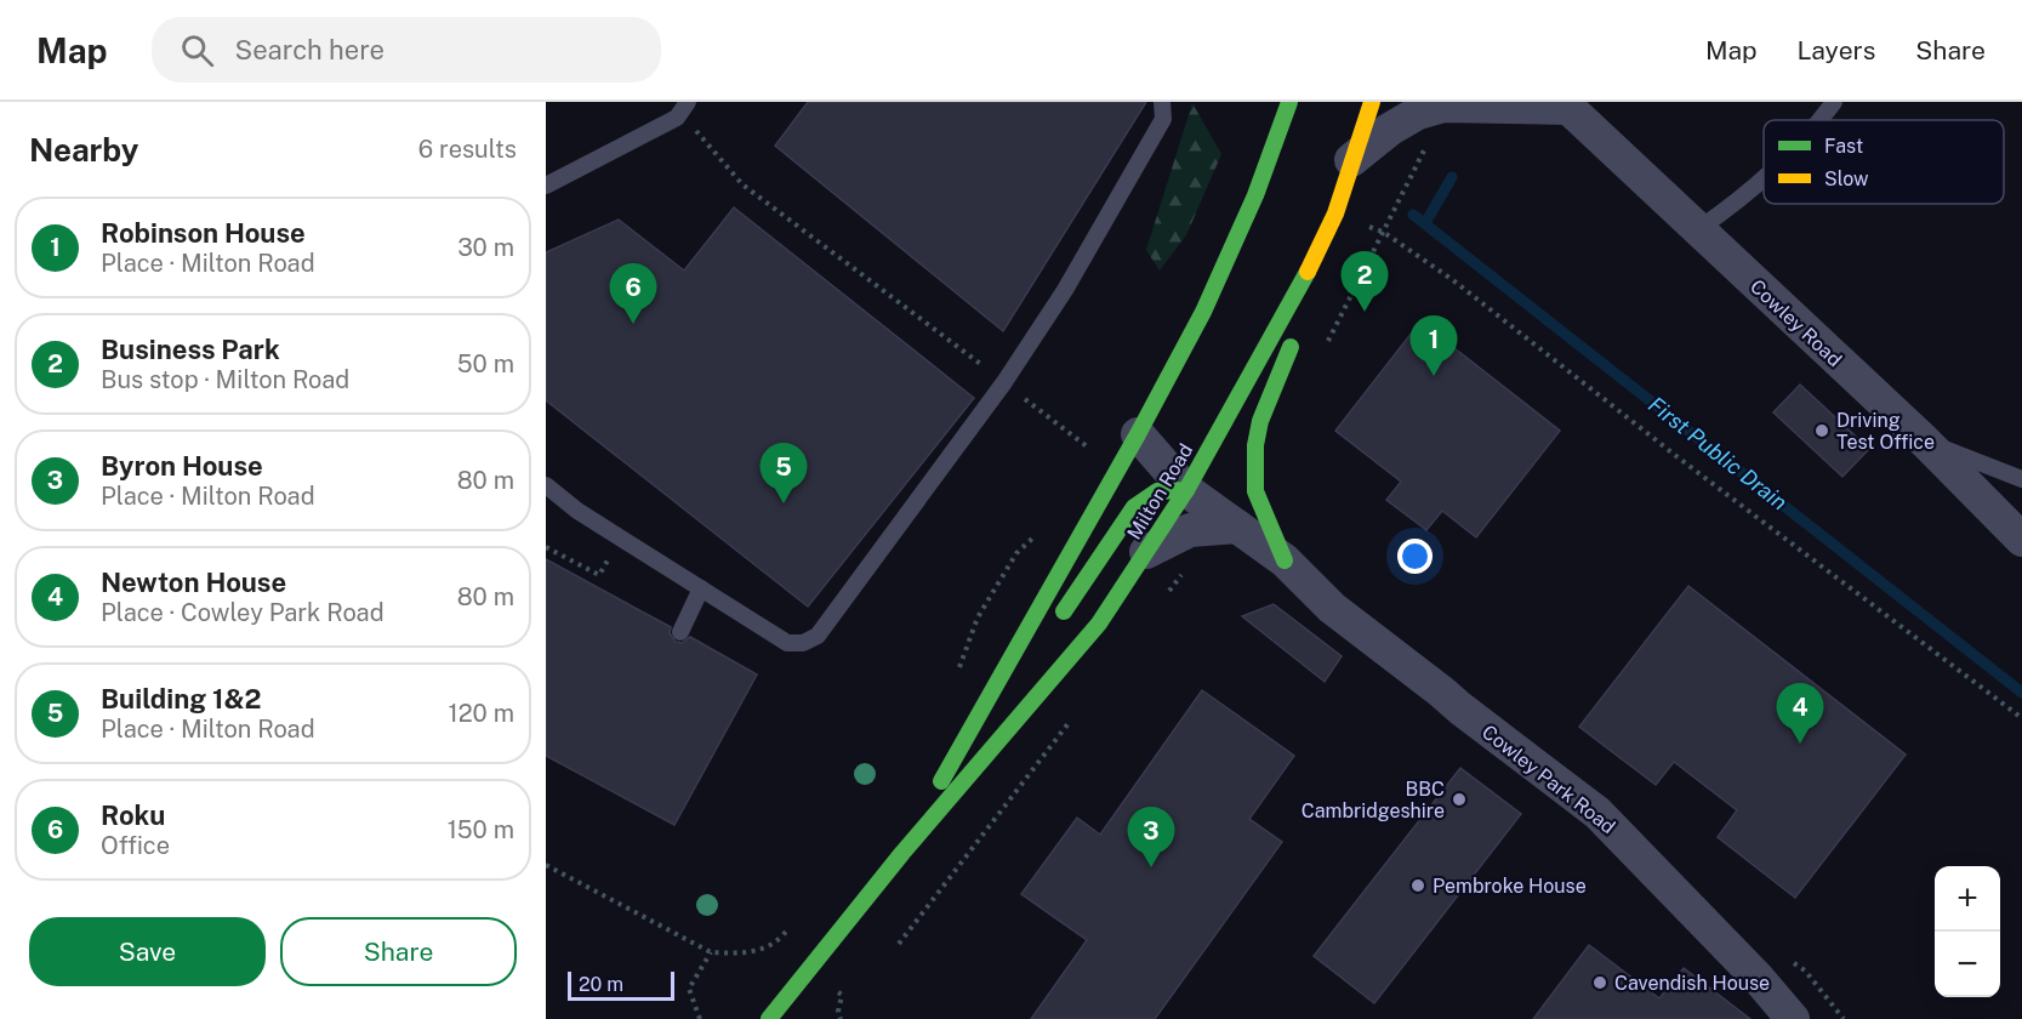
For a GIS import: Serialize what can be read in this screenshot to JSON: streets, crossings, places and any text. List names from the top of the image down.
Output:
{
  "streets": {
    "main road": ["Milton Road"],
    "street": ["Cowley Road", "Cowley Park Road"]
  },
  "crossings": [
    ["Cowley Road", "Milton Road"],
    ["Milton Road", "Cowley Park Road"]
  ],
  "water": ["First Public Drain"],
  "places": [
    "Driving Test Office",
    "BBC Cambridgeshire",
    "Pembroke House",
    "Cavendish House"
  ],
  "legend": ["Fast", "Slow"],
  "scale_bar": "20 m",
  "page": {
    "header": "Map",
    "search": "Search here",
    "nav": ["Map", "Layers", "Share"],
    "heading": ["Nearby", "6 results"],
    "list": [
      {
        "mark": "1",
        "name": "Robinson House",
        "note": "Place · Milton Road",
        "value": "30 m"
      },
      {
        "mark": "2",
        "name": "Business Park",
        "note": "Bus stop · Milton Road",
        "value": "50 m"
      },
      {
        "mark": "3",
        "name": "Byron House",
        "note": "Place · Milton Road",
        "value": "80 m"
      },
      {
        "mark": "4",
        "name": "Newton House",
        "note": "Place · Cowley Park Road",
        "value": "80 m"
      },
      {
        "mark": "5",
        "name": "Building 1&2",
        "note": "Place · Milton Road",
        "value": "120 m"
      },
      {
        "mark": "6",
        "name": "Roku",
        "note": "Office",
        "value": "150 m"
      }
    ],
    "pins": [
      "2",
      "6",
      "1",
      "5",
      "4",
      "3"
    ],
    "map_buttons": ["+", "−"],
    "buttons": ["Save", "Share"],
    "scale": "20 m"
  }
}
